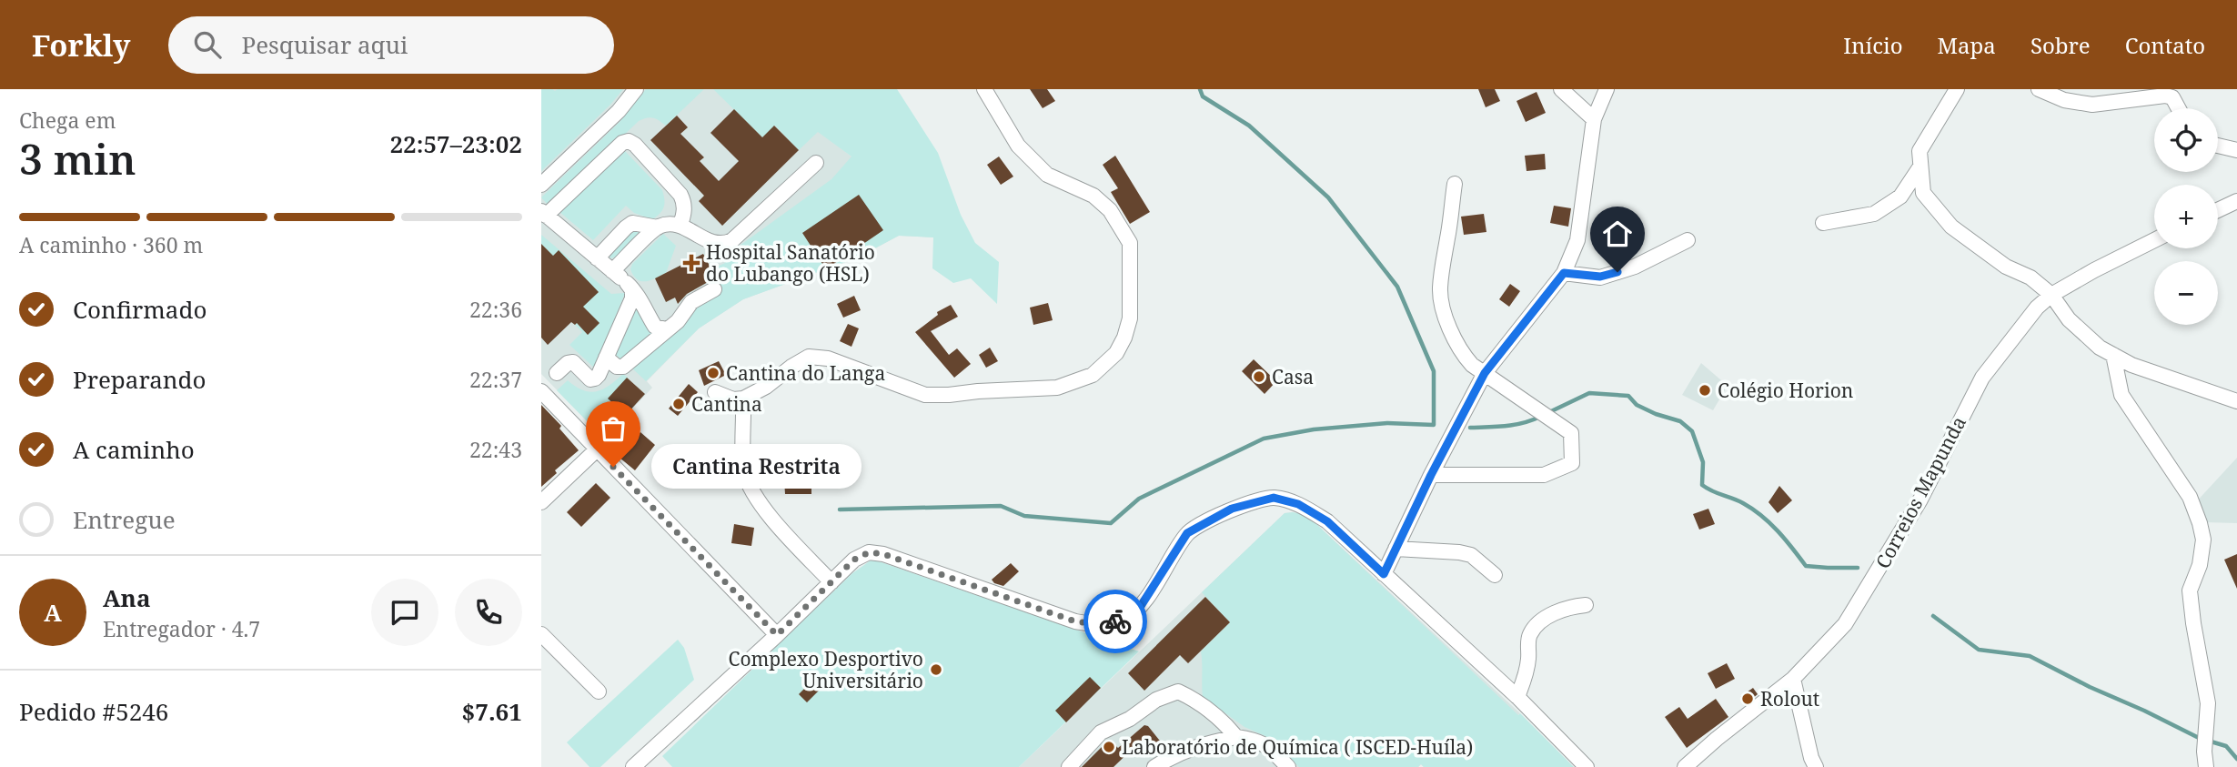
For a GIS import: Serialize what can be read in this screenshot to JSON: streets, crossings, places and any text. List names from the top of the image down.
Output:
{
  "streets": {
    "street": ["Correios Mapunda"]
  },
  "places": {
    "health": ["Hospital Sanatório do Lubango (HSL)"],
    "other": [
      "Cantina do Langa",
      "Casa",
      "Colégio Horion",
      "Cantina",
      "Cantina Restrita",
      "Complexo Desportivo Universitário",
      "Rolout",
      "Laboratório de Química ( ISCED-Huíla)"
    ]
  },
  "page": {
    "header": "Forkly",
    "search": "Pesquisar aqui",
    "nav": [
      "Início",
      "Mapa",
      "Sobre",
      "Contato"
    ],
    "heading": ["3 min", "Chega em", "22:57–23:02"],
    "panel": [
      "Ana",
      "Entregador · 4.7",
      "Pedido #5246",
      "$7.61"
    ],
    "map_buttons": ["+", "−"],
    "bar": "A caminho · 360 m",
    "list": [
      ["Confirmado", "22:36"],
      ["Preparando", "22:37"],
      ["A caminho", "22:43"],
      "Entregue"
    ],
    "bubble": "Cantina Restrita",
    "round": "A"
  }
}
